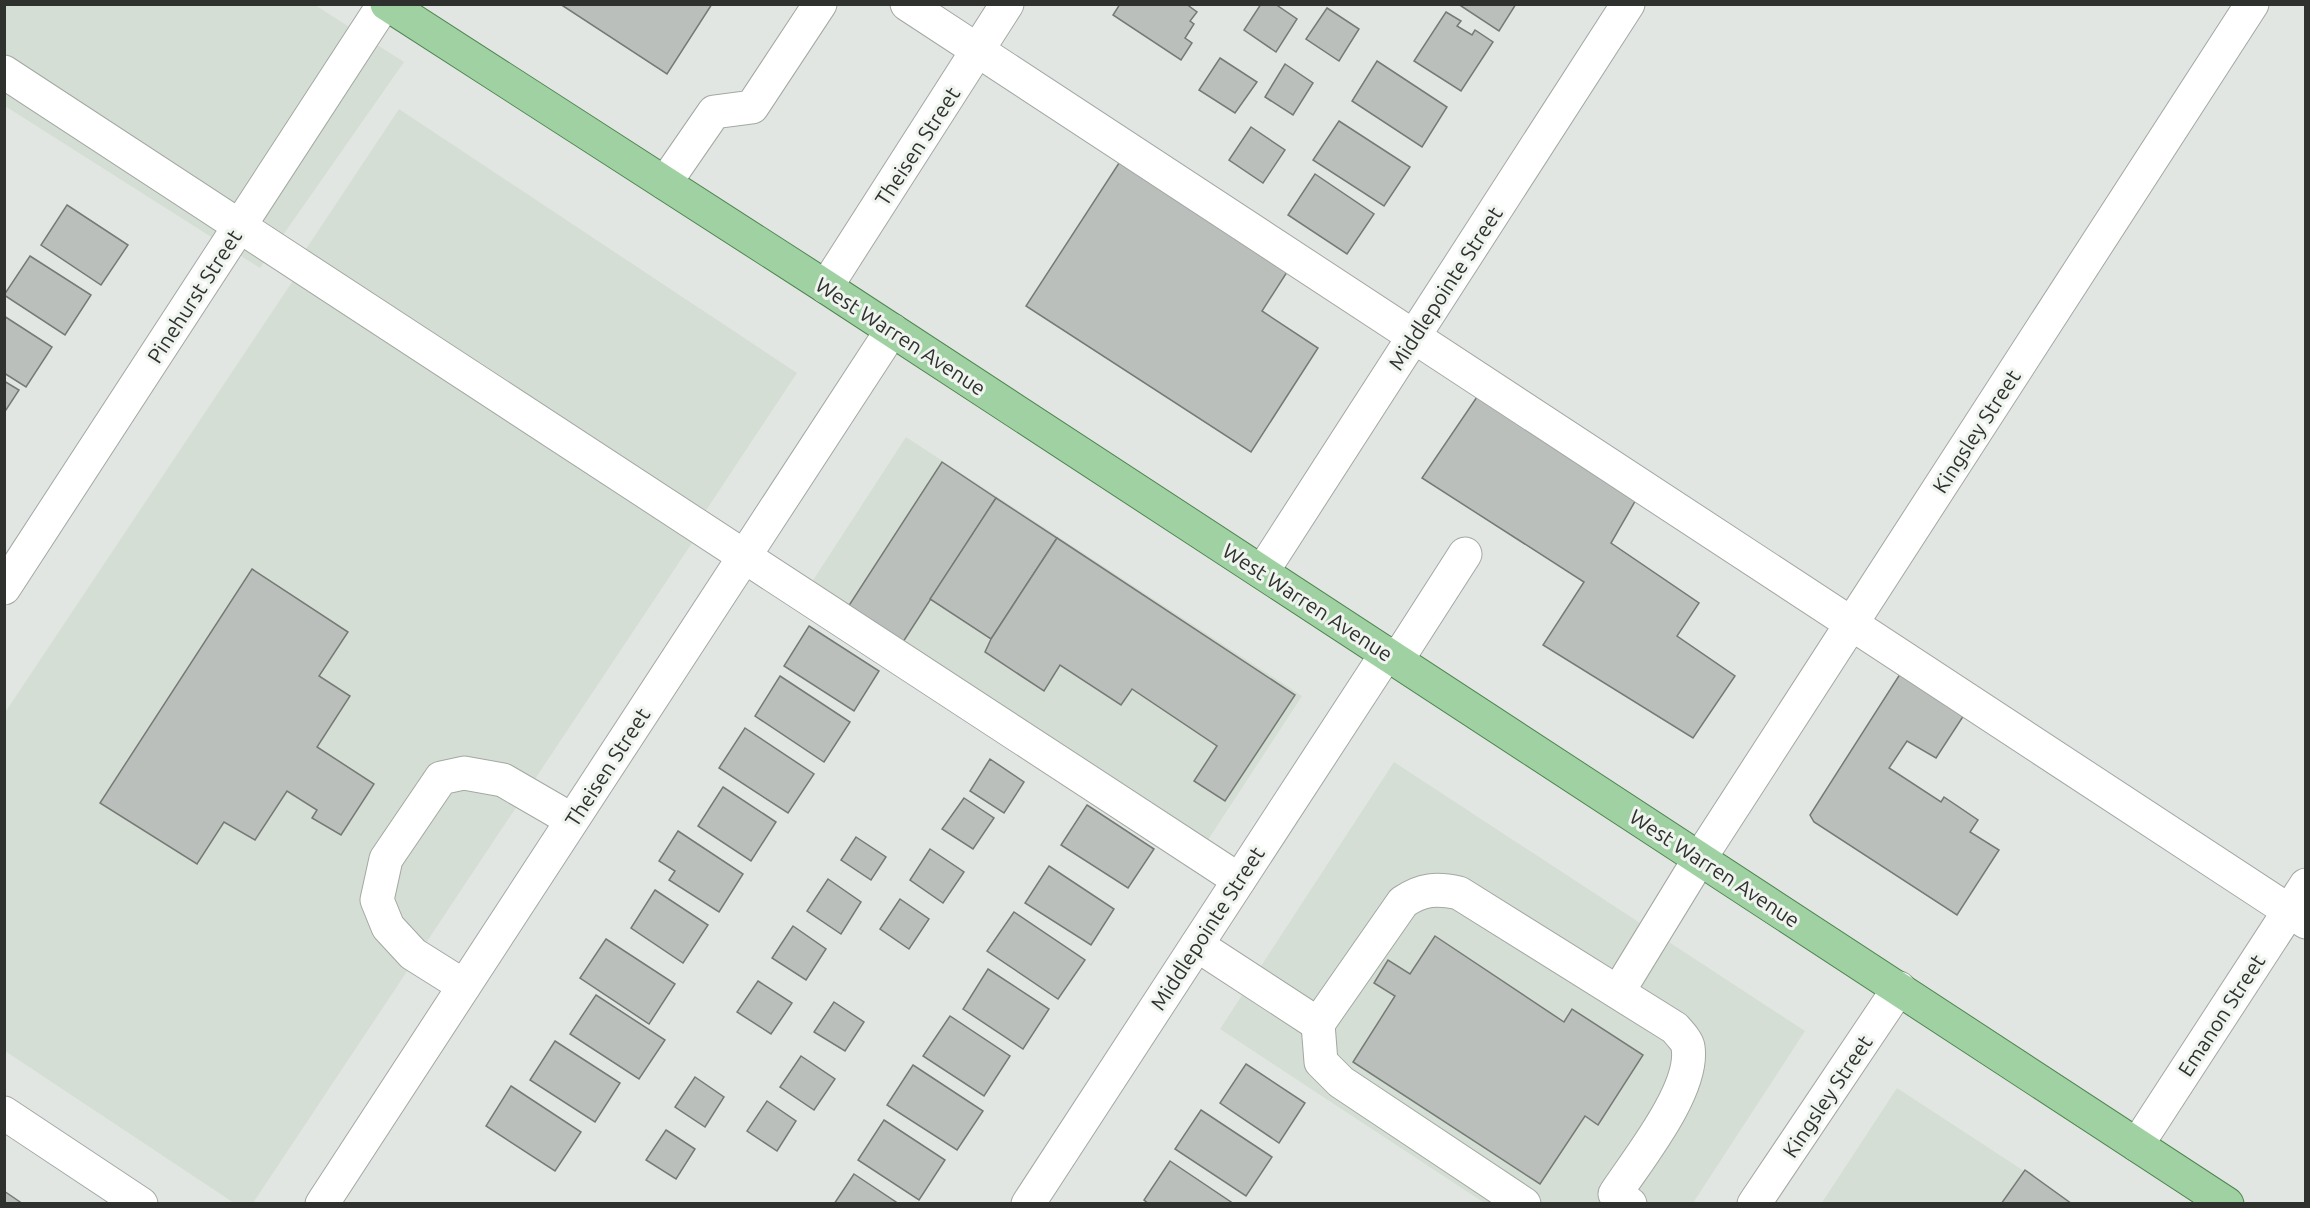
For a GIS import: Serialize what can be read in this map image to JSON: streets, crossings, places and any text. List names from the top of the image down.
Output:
{
  "streets": {
    "main road": ["West Warren Avenue"],
    "street": [
      "Theisen Street",
      "Middlepointe Street",
      "Pinehurst Street",
      "Kingsley Street",
      "Emanon Street"
    ]
  },
  "crossings": [
    ["Theisen Street", "West Warren Avenue"],
    ["Middlepointe Street", "West Warren Avenue"],
    ["Pinehurst Street", "West Warren Avenue"],
    ["West Warren Avenue", "Kingsley Street"],
    ["West Warren Avenue", "Emanon Street"]
  ]
}
